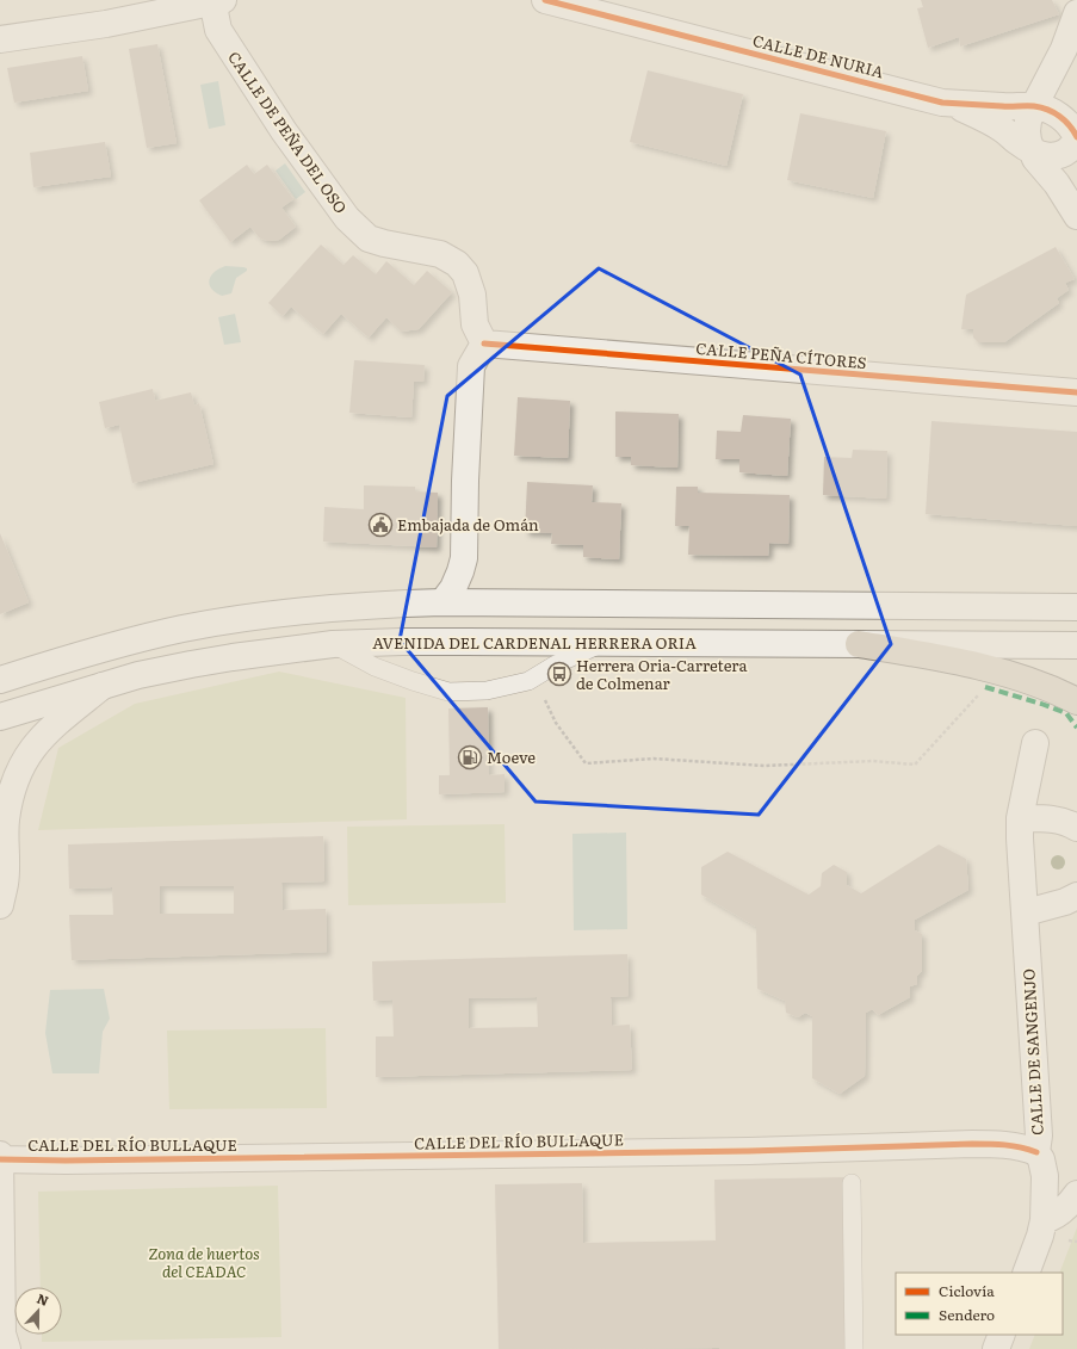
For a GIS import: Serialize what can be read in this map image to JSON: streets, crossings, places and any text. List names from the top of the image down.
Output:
{
  "streets": {
    "street": [
      "CALLE DE NURIA",
      "CALLE DE PEÑA DEL OSO",
      "CALLE PEÑA CÍTORES",
      "AVENIDA DEL CARDENAL HERRERA ORIA",
      "CALLE DE SANGENJO",
      "CALLE DEL RÍO BULLAQUE"
    ]
  },
  "crossings": [
    ["CALLE DE PEÑA DEL OSO", "CALLE PEÑA CÍTORES"],
    ["CALLE DE SANGENJO", "CALLE DEL RÍO BULLAQUE"]
  ],
  "parks": ["Zona de huertos del CEADAC"],
  "places": {
    "public building": ["Embajada de Omán"],
    "bus stop": ["Herrera Oria-Carretera de Colmenar"],
    "fuel station": ["Moeve"]
  },
  "legend": ["Ciclovía", "Sendero"],
  "north": "top"
}
